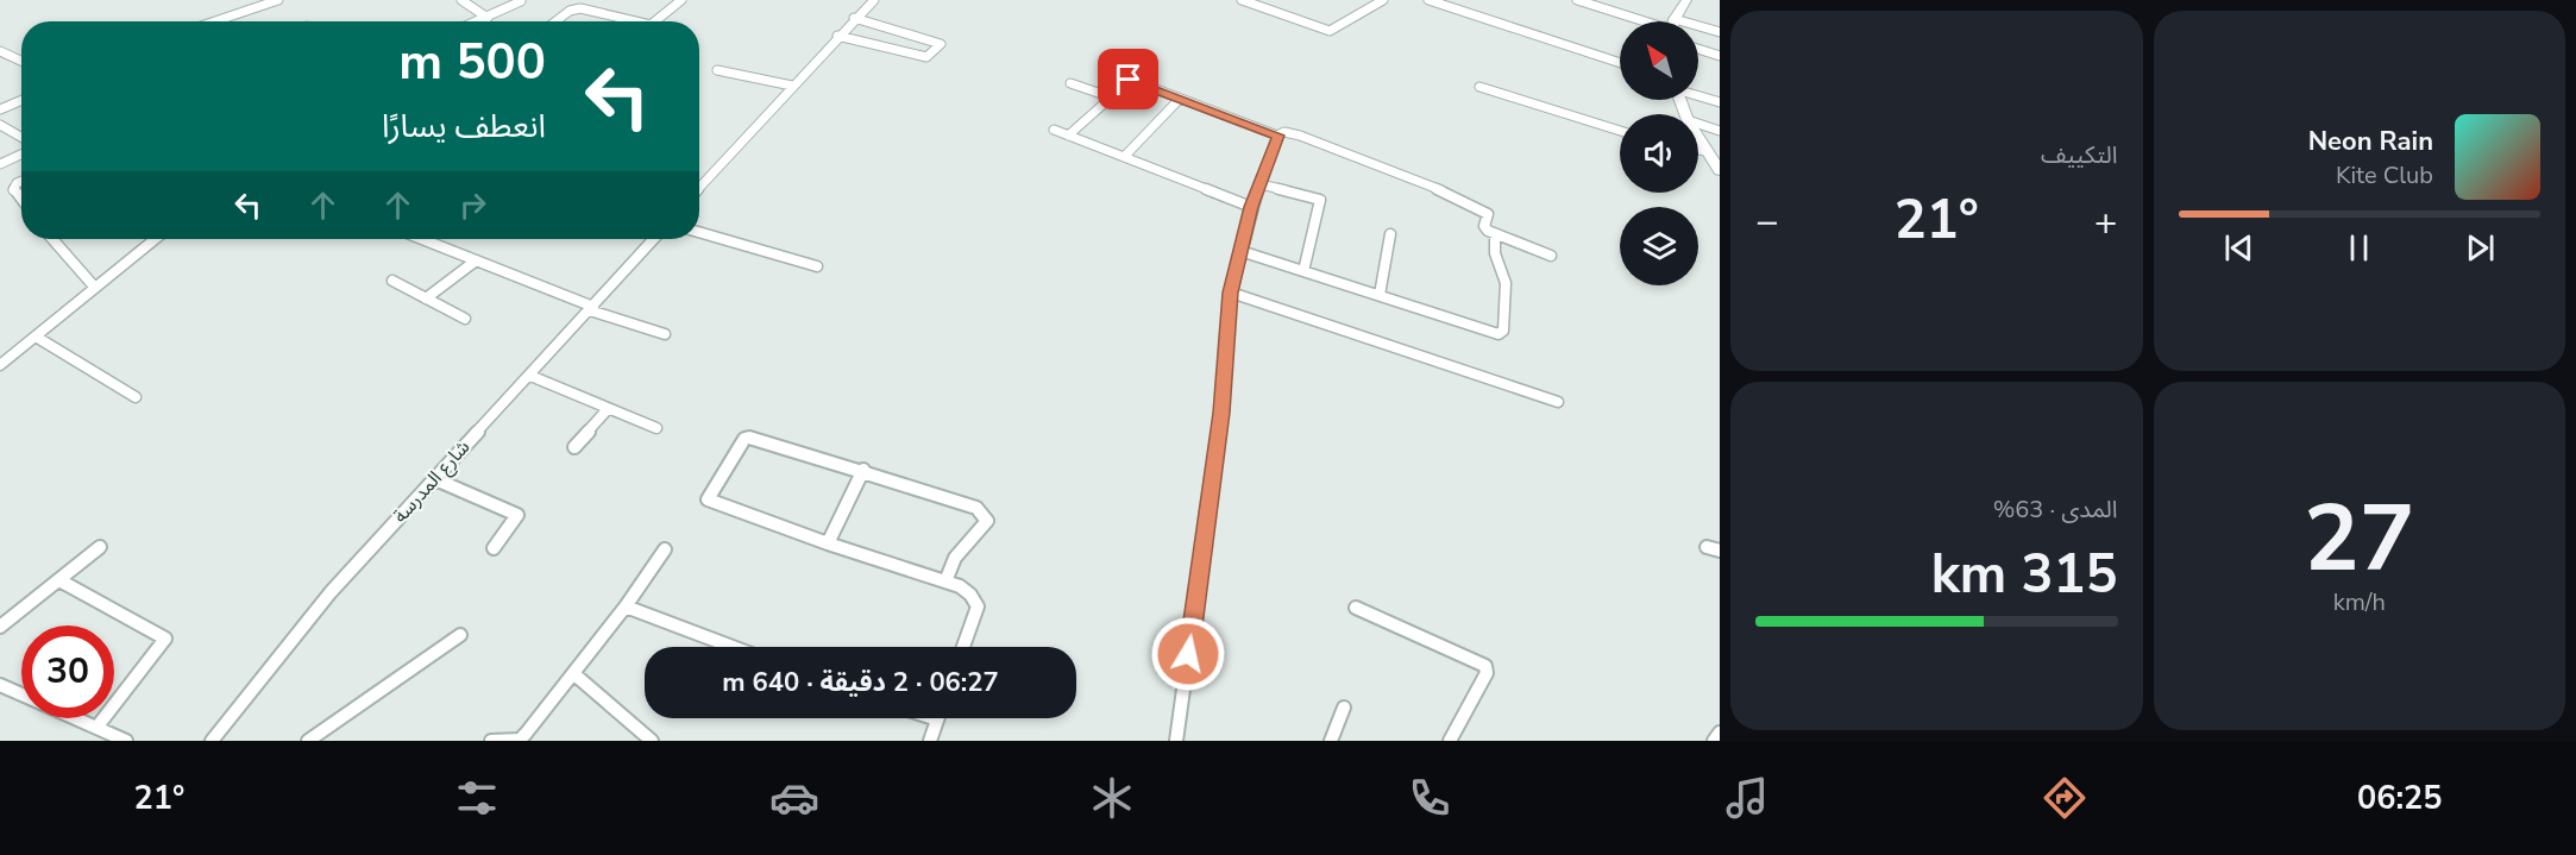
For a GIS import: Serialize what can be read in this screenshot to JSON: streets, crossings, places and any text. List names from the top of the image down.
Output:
{
  "streets": {
    "street": ["شارع المدرسة"]
  },
  "north": "top left",
  "page": {
    "tile": [
      "التكييف",
      ["27", "km/h"],
      ["المدى · 63%", "315 km"]
    ],
    "turn": ["500 m", "انعطف يسارًا"],
    "song": ["Neon Rain", "Kite Club"],
    "heat": ["−", "21°", "+"],
    "limit": "30",
    "trip": "06:27 · 2 دقيقة · 640 m",
    "tabs": ["06:25", "21°"]
  }
}
